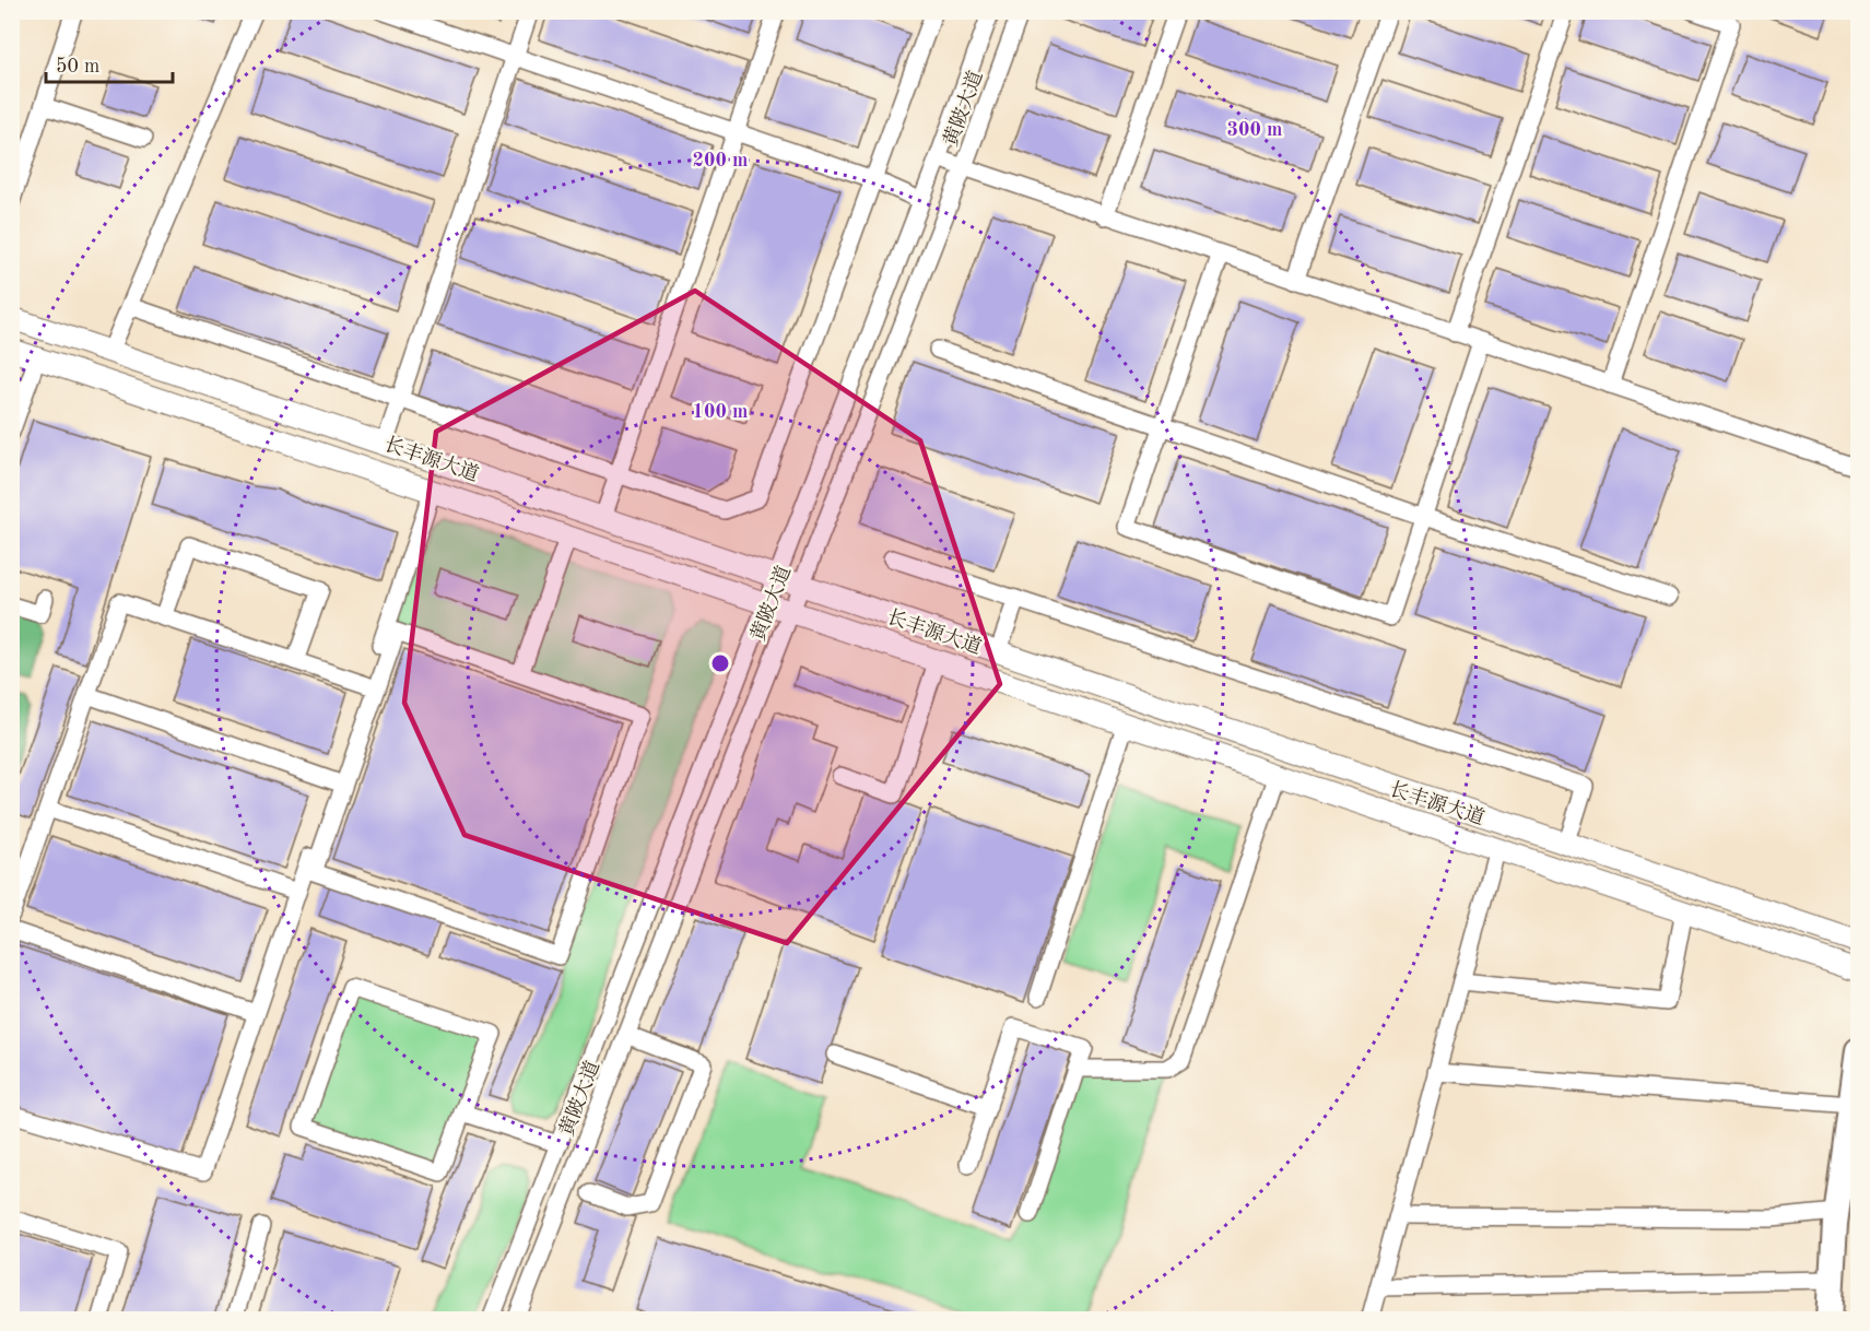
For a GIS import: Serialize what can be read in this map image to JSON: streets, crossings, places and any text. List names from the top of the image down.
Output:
{
  "streets": {
    "main road": ["长丰源大道"],
    "street": ["黄陂大道"]
  },
  "crossings": [
    ["黄陂大道", "长丰源大道"]
  ],
  "scale_bar": "50 m",
  "rings": ["300 m", "200 m", "100 m"]
}
